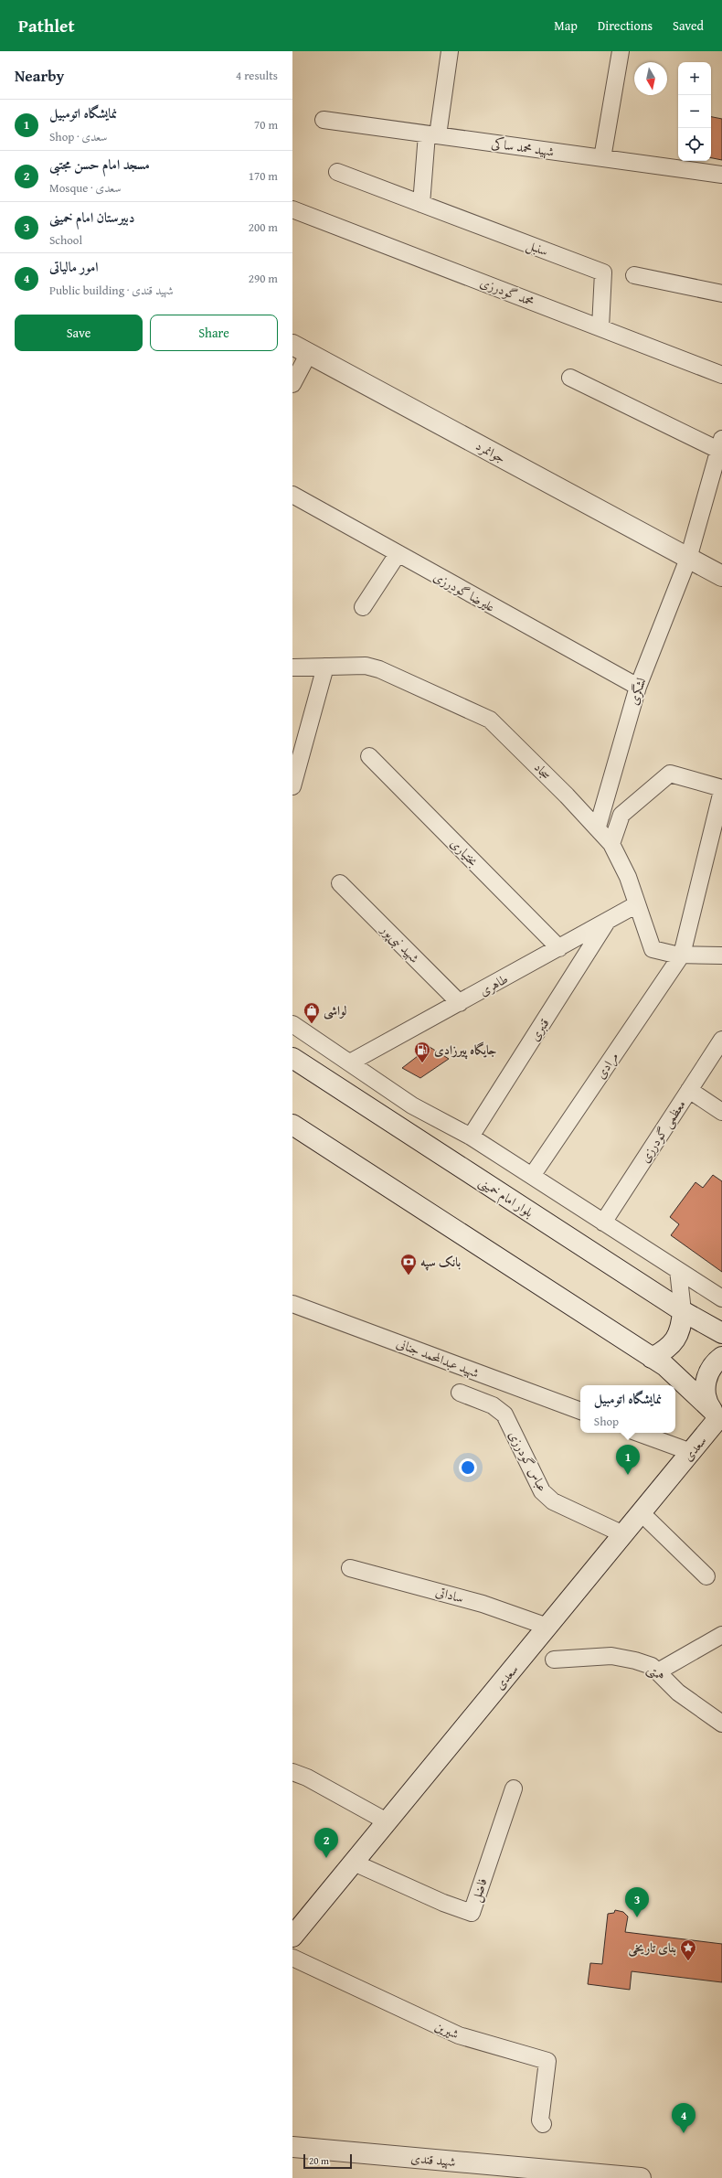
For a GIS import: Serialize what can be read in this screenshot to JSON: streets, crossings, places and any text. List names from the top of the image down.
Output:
{
  "streets": {
    "main road": [
      "جوانمرد",
      "بلوار امام خمینی",
      "سعدی",
      "شهید قندی"
    ],
    "street": [
      "شهید محمد ساکی",
      "سنبل",
      "محمد گودرزی",
      "علیرضا گودرزی",
      "لشگری",
      "سجاد",
      "بختیاری",
      "شهید نبی‌پور",
      "طاهری",
      "قنبری",
      "مرادی",
      "معظمی گودرزی",
      "شهید عبدالمحمد جنانی",
      "عباس گودرزی",
      "ساداتی",
      "همتی",
      "فاضل",
      "شیرین"
    ]
  },
  "crossings": [
    ["سنبل", "محمد گودرزی"],
    ["جوانمرد", "لشگری"],
    ["علیرضا گودرزی", "لشگری"],
    ["لشگری", "سجاد"],
    ["سجاد", "طاهری"],
    ["سجاد", "مرادی"],
    ["بختیاری", "طاهری"],
    ["شهید نبی‌پور", "طاهری"],
    ["طاهری", "قنبری"],
    ["سعدی", "عباس گودرزی"],
    ["سعدی", "ساداتی"],
    ["سعدی", "فاضل"]
  ],
  "places": {
    "shop": ["لواشی"],
    "fuel station": ["جایگاه پیرزادی"],
    "bank": ["بانک سپه"],
    "place": ["بنای تاریخی"]
  },
  "scale_bar": "20 m",
  "north": "bottom",
  "page": {
    "header": "Pathlet",
    "nav": ["Map", "Directions", "Saved"],
    "heading": ["Nearby", "4 results"],
    "map_buttons": ["+", "−"],
    "list": [
      {
        "mark": "1",
        "name": "نمایشگاه اتومبیل",
        "note": "Shop · سعدی",
        "value": "70 m"
      },
      {
        "mark": "2",
        "name": "مسجد امام حسن مجتبی",
        "note": "Mosque · سعدی",
        "value": "170 m"
      },
      {
        "mark": "3",
        "name": "دبیرستان امام خمینی",
        "note": "School",
        "value": "200 m"
      },
      {
        "mark": "4",
        "name": "امور مالیاتی",
        "note": "Public building · شهید قندی",
        "value": "290 m"
      }
    ],
    "buttons": ["Save", "Share"],
    "popup": ["نمایشگاه اتومبیل", "Shop"],
    "pins": [
      "1",
      "2",
      "3",
      "4"
    ],
    "scale": "20 m"
  }
}
